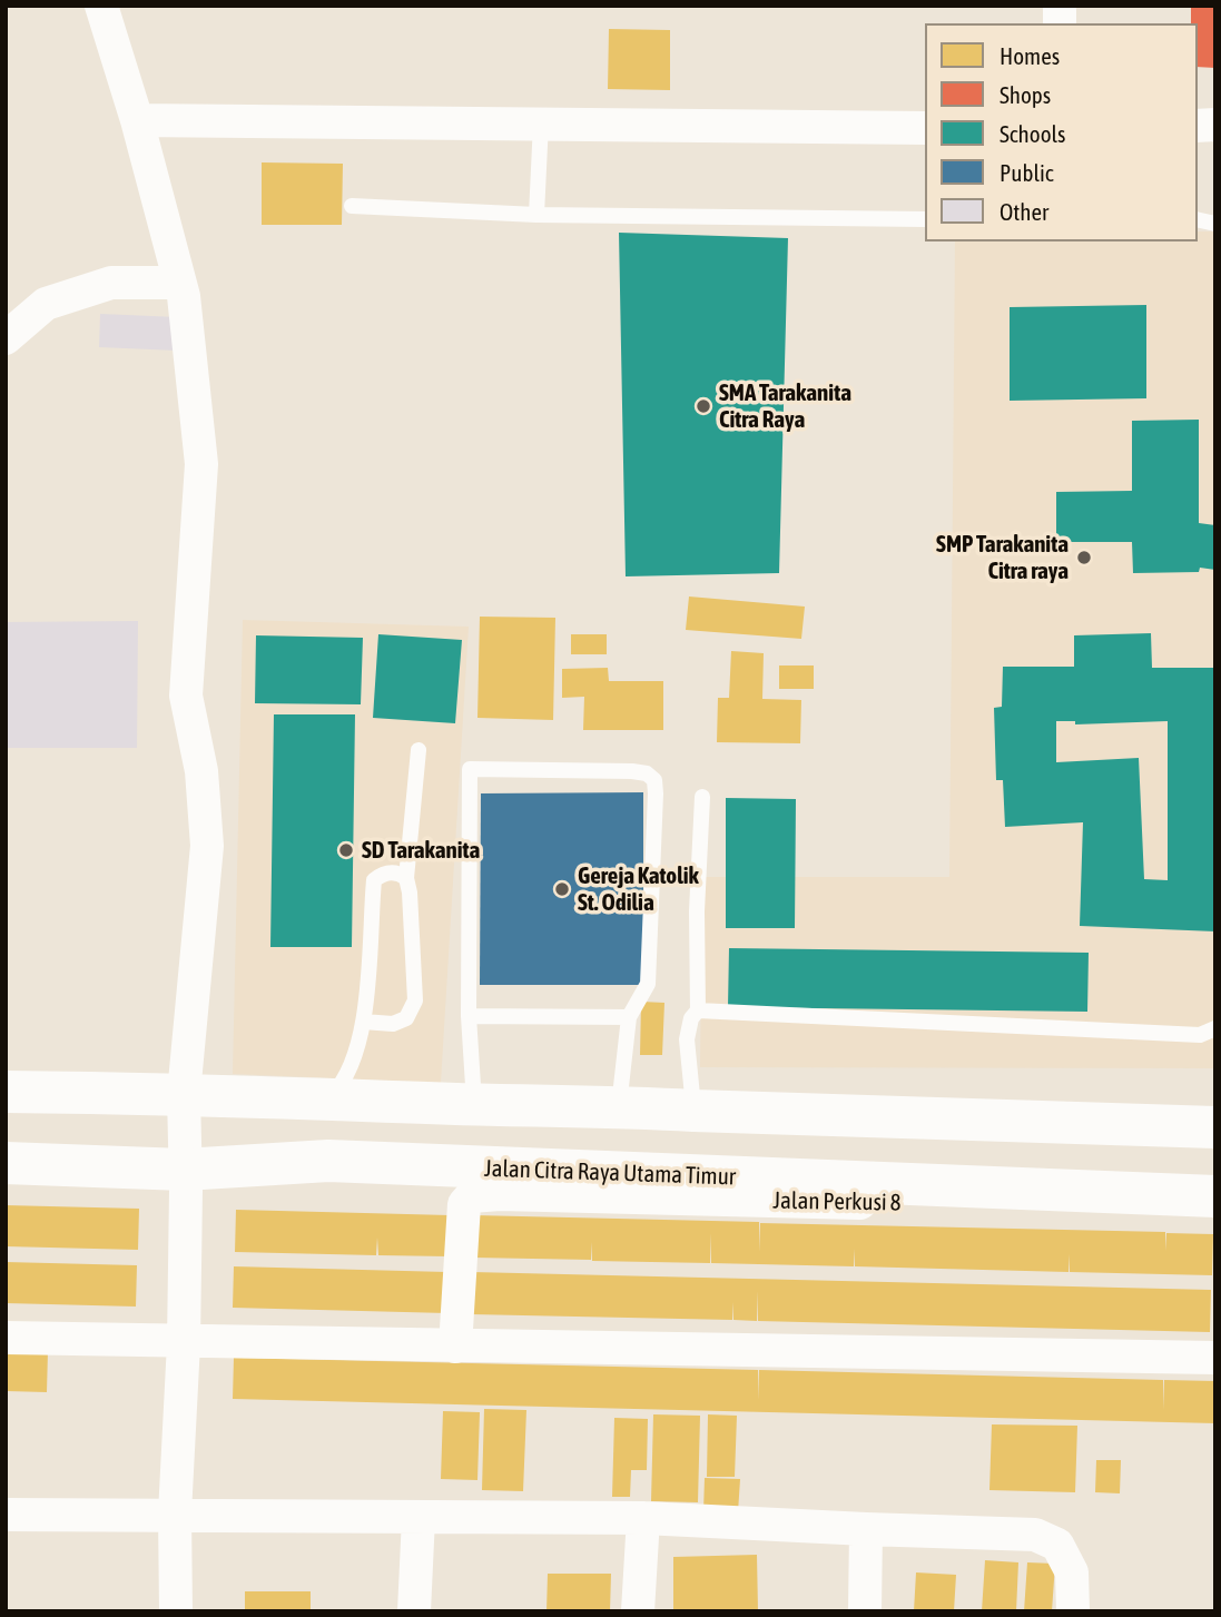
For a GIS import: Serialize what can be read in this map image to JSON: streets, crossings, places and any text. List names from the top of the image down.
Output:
{
  "streets": {
    "main road": ["Jalan Citra Raya Utama Timur"],
    "street": ["Jalan Perkusi 8"]
  },
  "places": [
    "SMA Tarakanita Citra Raya",
    "SMP Tarakanita Citra raya",
    "SD Tarakanita",
    "Gereja Katolik St. Odilia"
  ],
  "legend": [
    "Homes",
    "Shops",
    "Schools",
    "Public",
    "Other"
  ]
}
